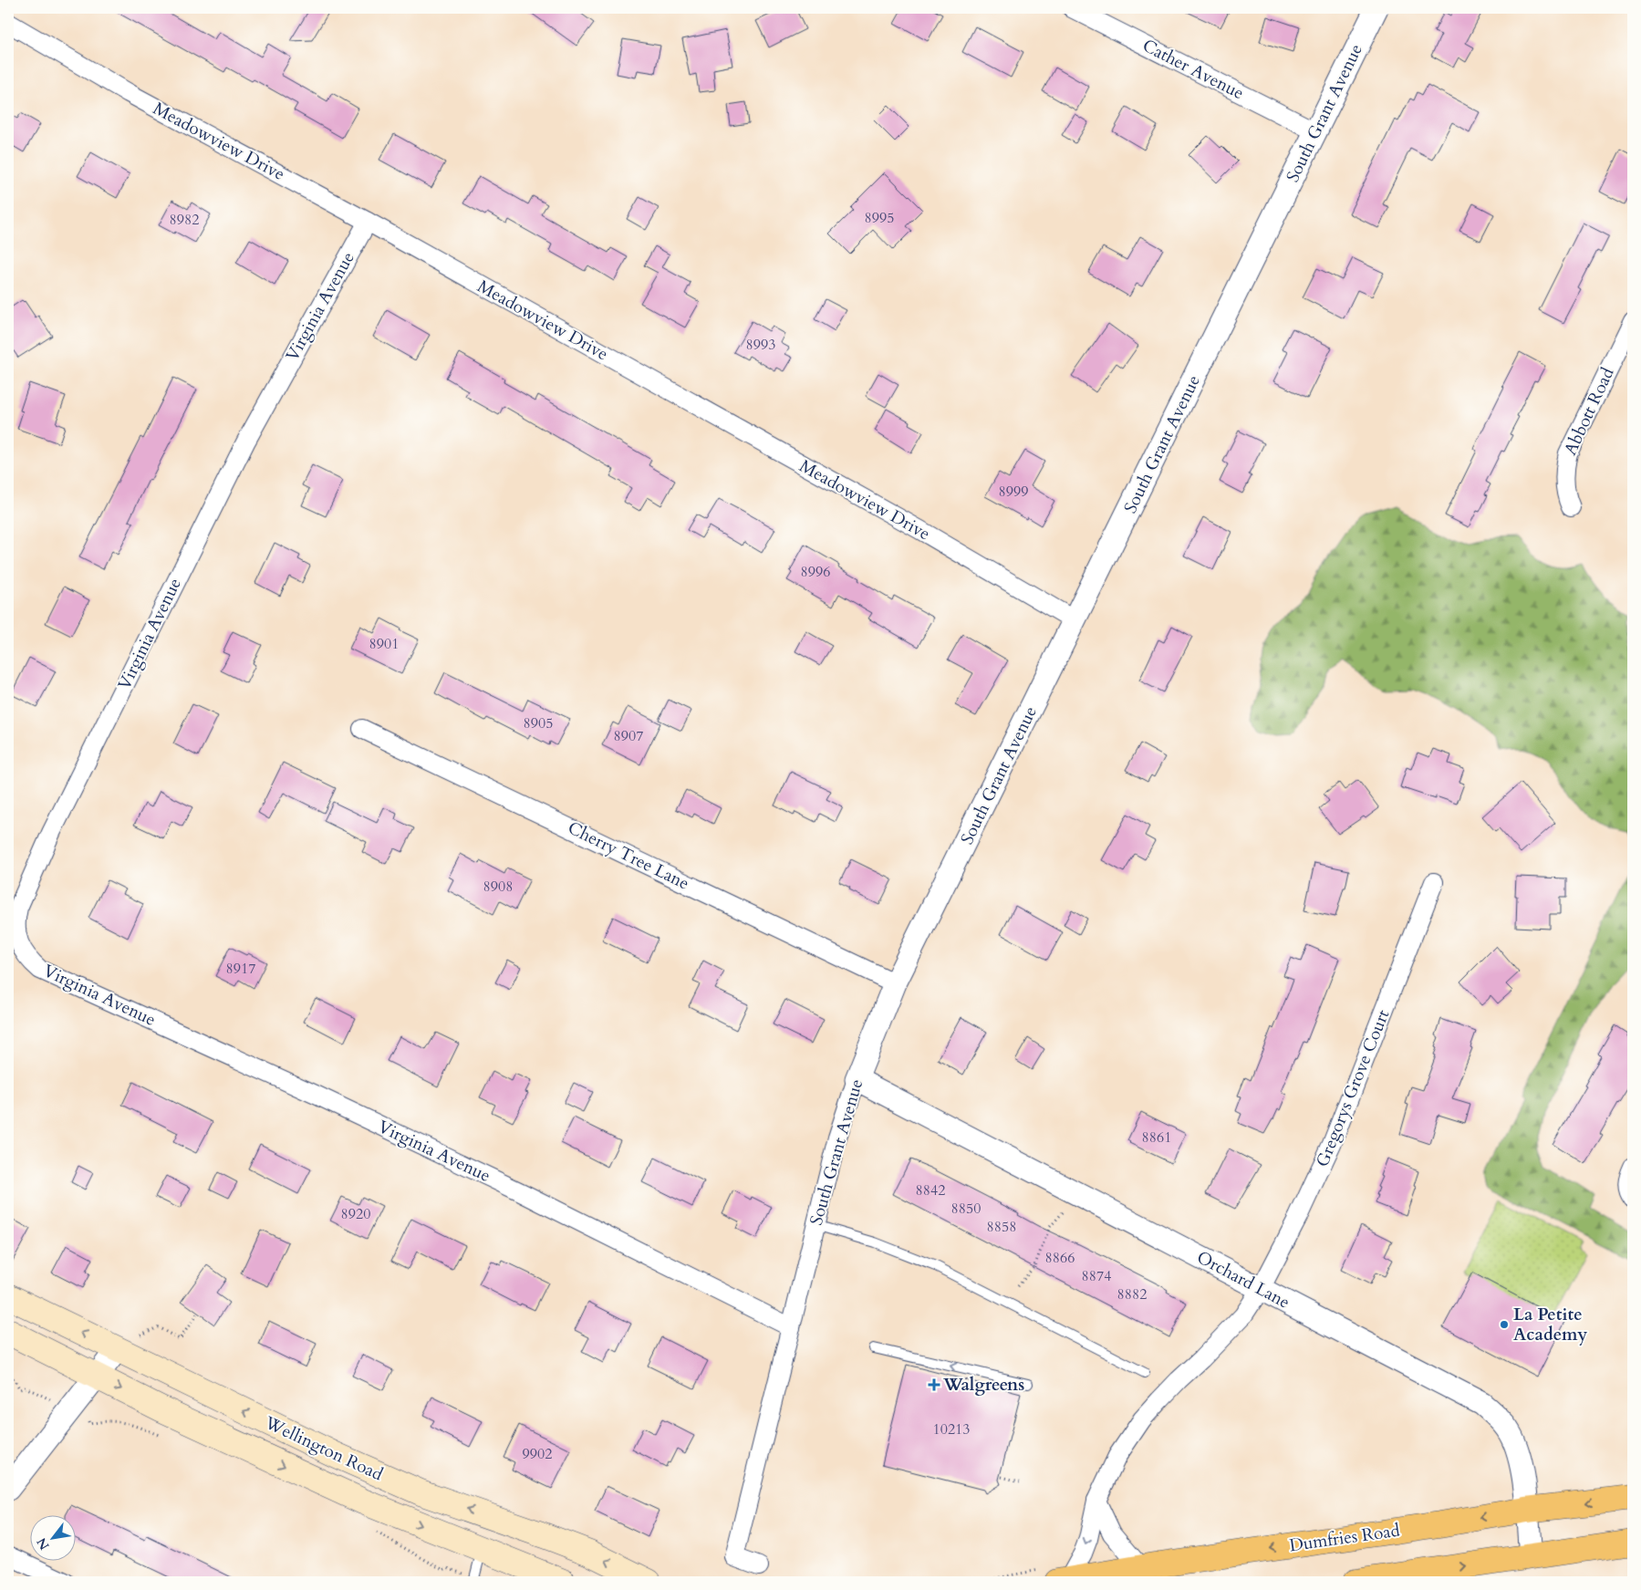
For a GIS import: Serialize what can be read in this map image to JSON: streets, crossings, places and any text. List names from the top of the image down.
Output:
{
  "streets": {
    "main road": ["Wellington Road", "Dumfries Road"],
    "street": [
      "Cather Avenue",
      "South Grant Avenue",
      "Meadowview Drive",
      "Virginia Avenue",
      "Abbott Road",
      "Cherry Tree Lane",
      "Gregorys Grove Court",
      "Orchard Lane"
    ]
  },
  "crossings": [
    ["Cather Avenue", "South Grant Avenue"],
    ["South Grant Avenue", "Meadowview Drive"],
    ["South Grant Avenue", "Virginia Avenue"],
    ["South Grant Avenue", "Cherry Tree Lane"],
    ["South Grant Avenue", "Orchard Lane"],
    ["Meadowview Drive", "Virginia Avenue"],
    ["Gregorys Grove Court", "Orchard Lane"],
    ["Gregorys Grove Court", "Dumfries Road"],
    ["Orchard Lane", "Dumfries Road"]
  ],
  "places": {
    "other": ["La Petite Academy"],
    "health": ["Walgreens"]
  },
  "house_numbers": [
    "8995",
    "8982",
    "8993",
    "8999",
    "8996",
    "8901",
    "8905",
    "8907",
    "8908",
    "8917",
    "8861",
    "8842",
    "8850",
    "8920",
    "8858",
    "8866",
    "8874",
    "8882",
    "10213",
    "9902"
  ],
  "north": "bottom left"
}
